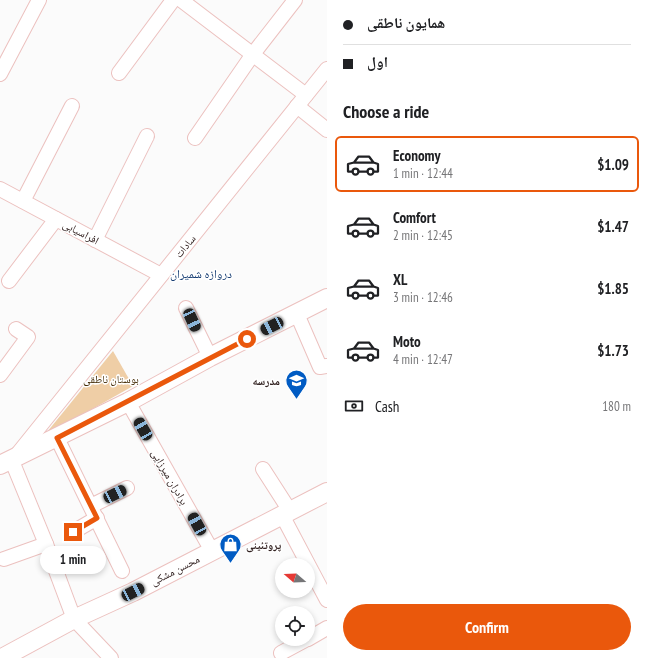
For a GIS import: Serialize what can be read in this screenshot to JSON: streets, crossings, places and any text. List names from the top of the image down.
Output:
{
  "streets": {
    "main road": ["محسن مشکی"],
    "street": ["افراسیابی", "سادات", "برادران میرزایی"]
  },
  "crossings": [
    ["افراسیابی", "سادات"],
    ["برادران میرزایی", "محسن مشکی"]
  ],
  "districts": ["دروازه شمیران"],
  "parks": ["بوستان ناطقی"],
  "places": {
    "school or university": ["مدرسه"],
    "shop": ["پروتئینی"]
  },
  "north": "left",
  "page": {
    "banner": ["همایون ناطقی", "اول"],
    "heading": "Choose a ride",
    "list": [
      {
        "name": "Economy",
        "note": "1 min · 12:44",
        "value": "$1.09"
      },
      {
        "name": "Comfort",
        "note": "2 min · 12:45",
        "value": "$1.47"
      },
      {
        "name": "XL",
        "note": "3 min · 12:46",
        "value": "$1.85"
      },
      {
        "name": "Moto",
        "note": "4 min · 12:47",
        "value": "$1.73"
      }
    ],
    "pay": ["Cash", "180 m"],
    "bubble": "1 min",
    "buttons": "Confirm"
  }
}
